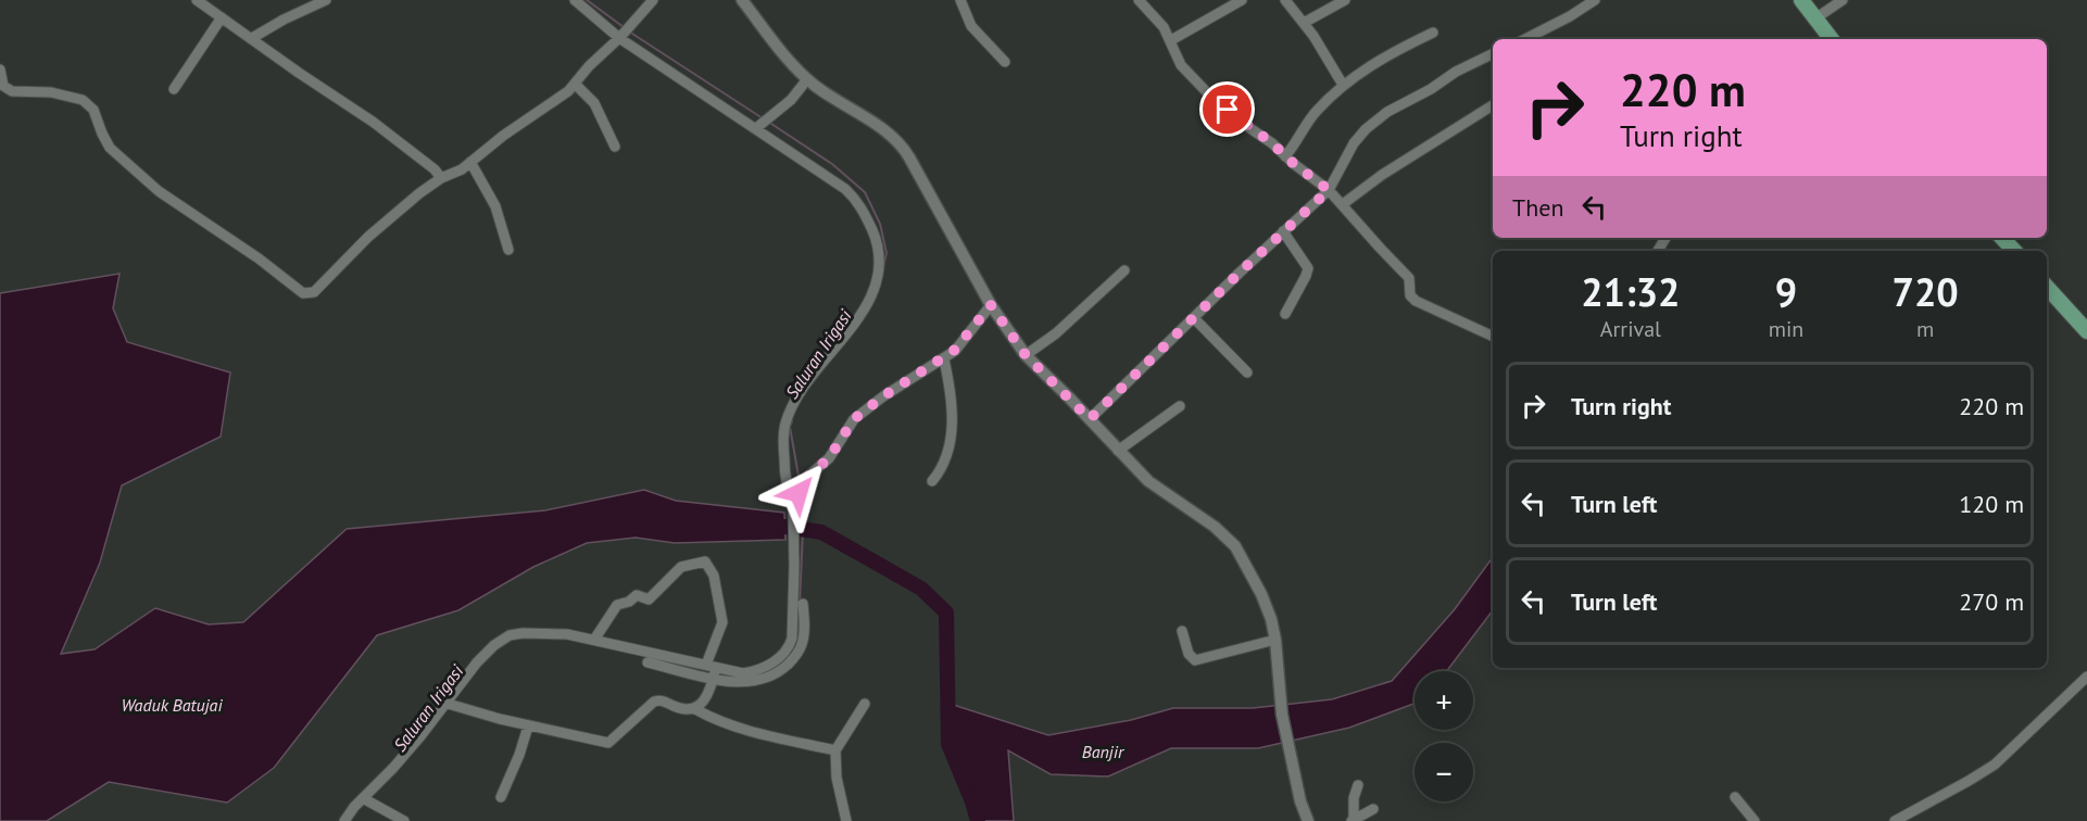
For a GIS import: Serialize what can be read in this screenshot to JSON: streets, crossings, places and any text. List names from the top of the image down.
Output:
{
  "water": ["Saluran Irigasi", "Waduk Batujai", "Banjir"],
  "page": {
    "turn": ["220 m", "Turn right"],
    "then": "Then",
    "eta": [
      "21:32",
      "Arrival",
      "9",
      "min",
      "720",
      "m"
    ],
    "list": [
      {
        "name": "Turn right",
        "value": "220 m"
      },
      {
        "name": "Turn left",
        "value": "120 m"
      },
      {
        "name": "Turn left",
        "value": "270 m"
      }
    ],
    "map_buttons": ["+", "−"]
  }
}
